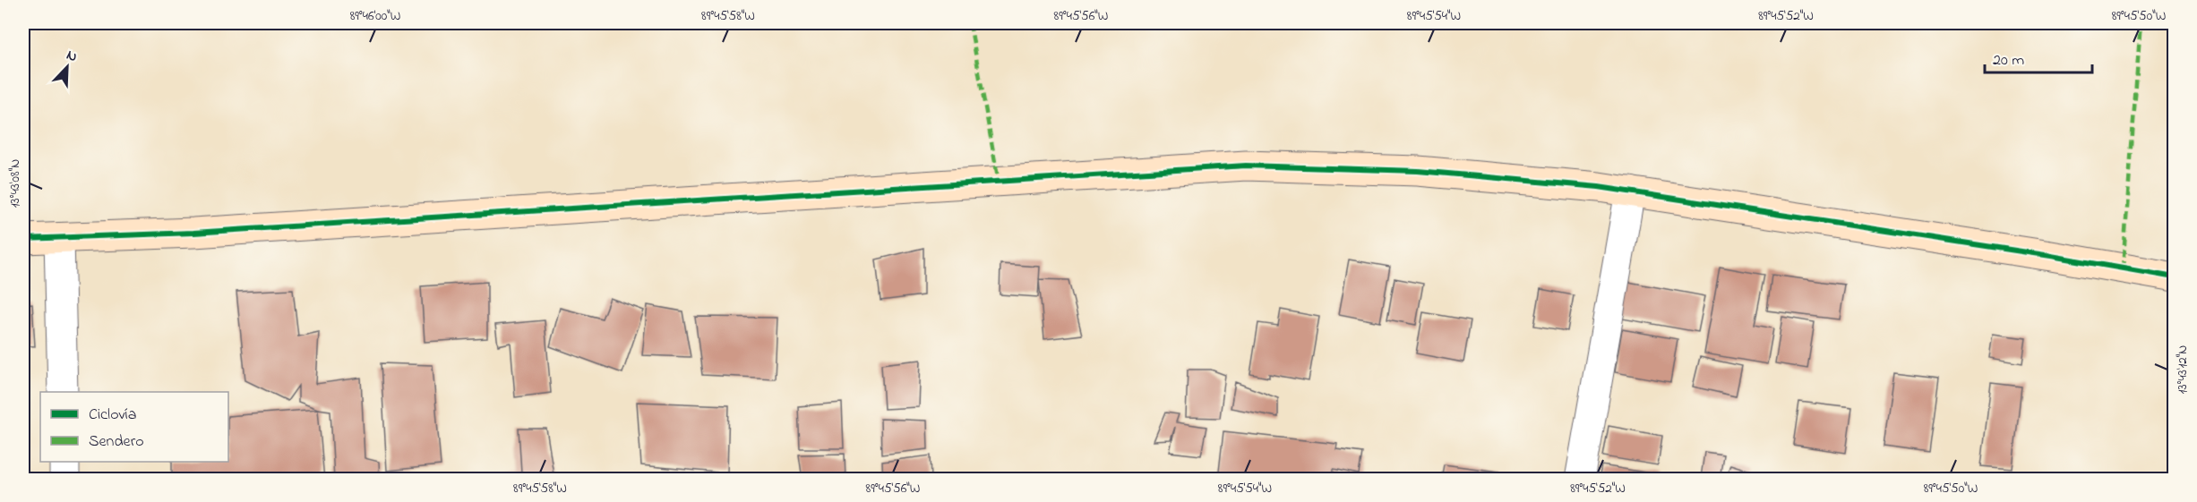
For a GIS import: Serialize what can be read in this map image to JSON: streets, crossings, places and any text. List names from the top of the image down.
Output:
{
  "legend": ["Ciclovía", "Sendero"],
  "scale_bar": "20 m",
  "north": "top right",
  "coordinates": [
    "89°46'00\"W",
    "89°45'58\"W",
    "89°45'56\"W",
    "89°45'54\"W",
    "89°45'52\"W",
    "89°45'50\"W",
    "13°43'08\"N",
    "13°43'12\"N"
  ]
}
